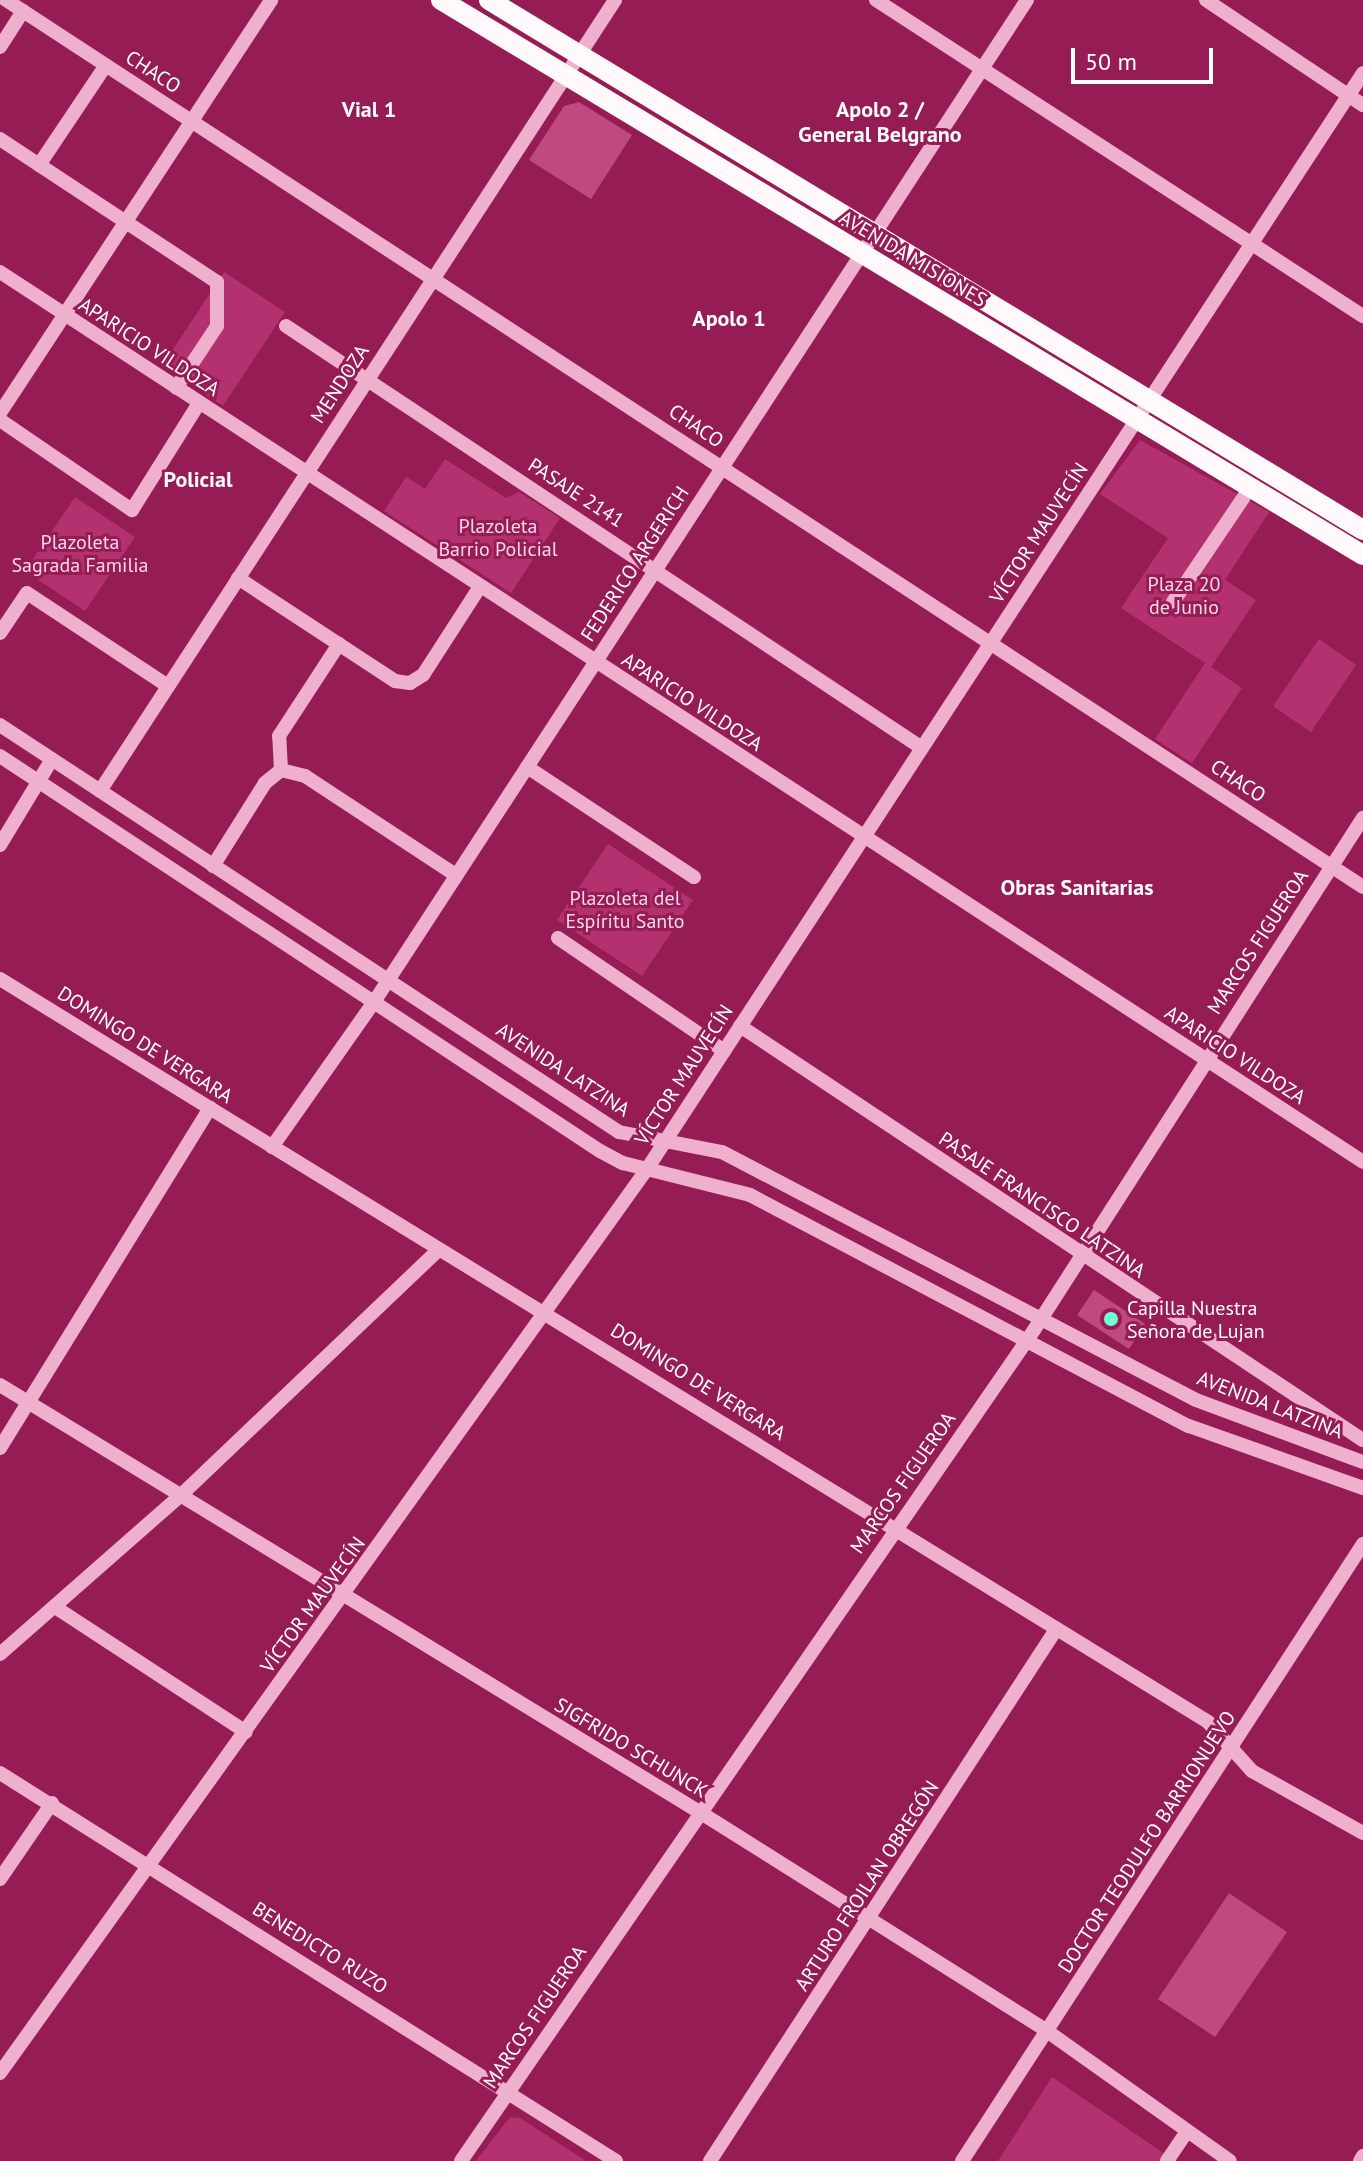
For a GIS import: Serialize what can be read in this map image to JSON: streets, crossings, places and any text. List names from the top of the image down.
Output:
{
  "streets": {
    "main road": ["AVENIDA MISIONES"],
    "street": [
      "CHACO",
      "APARICIO VILDOZA",
      "MENDOZA",
      "PASAJE 2141",
      "VÍCTOR MAUVECÍN",
      "FEDERICO ARGERICH",
      "MARCOS FIGUEROA",
      "DOMINGO DE VERGARA",
      "AVENIDA LATZINA",
      "PASAJE FRANCISCO LATZINA",
      "SIGFRIDO SCHUNCK",
      "DOCTOR TEODULFO BARRIONUEVO",
      "ARTURO FROILAN OBREGÓN",
      "BENEDICTO RUZO"
    ]
  },
  "crossings": [
    ["CHACO", "MENDOZA"],
    ["CHACO", "VÍCTOR MAUVECÍN"],
    ["CHACO", "FEDERICO ARGERICH"],
    ["CHACO", "MARCOS FIGUEROA"],
    ["AVENIDA MISIONES", "MENDOZA"],
    ["AVENIDA MISIONES", "VÍCTOR MAUVECÍN"],
    ["AVENIDA MISIONES", "FEDERICO ARGERICH"],
    ["APARICIO VILDOZA", "MENDOZA"],
    ["APARICIO VILDOZA", "VÍCTOR MAUVECÍN"],
    ["APARICIO VILDOZA", "FEDERICO ARGERICH"],
    ["APARICIO VILDOZA", "MARCOS FIGUEROA"],
    ["MENDOZA", "PASAJE 2141"],
    ["MENDOZA", "AVENIDA LATZINA"],
    ["PASAJE 2141", "VÍCTOR MAUVECÍN"],
    ["PASAJE 2141", "FEDERICO ARGERICH"],
    ["VÍCTOR MAUVECÍN", "DOMINGO DE VERGARA"],
    ["VÍCTOR MAUVECÍN", "AVENIDA LATZINA"],
    ["VÍCTOR MAUVECÍN", "PASAJE FRANCISCO LATZINA"],
    ["VÍCTOR MAUVECÍN", "SIGFRIDO SCHUNCK"],
    ["VÍCTOR MAUVECÍN", "BENEDICTO RUZO"],
    ["FEDERICO ARGERICH", "DOMINGO DE VERGARA"],
    ["FEDERICO ARGERICH", "AVENIDA LATZINA"],
    ["MARCOS FIGUEROA", "DOMINGO DE VERGARA"],
    ["MARCOS FIGUEROA", "AVENIDA LATZINA"],
    ["MARCOS FIGUEROA", "PASAJE FRANCISCO LATZINA"],
    ["MARCOS FIGUEROA", "SIGFRIDO SCHUNCK"],
    ["MARCOS FIGUEROA", "BENEDICTO RUZO"],
    ["DOMINGO DE VERGARA", "DOCTOR TEODULFO BARRIONUEVO"],
    ["DOMINGO DE VERGARA", "ARTURO FROILAN OBREGÓN"],
    ["SIGFRIDO SCHUNCK", "DOCTOR TEODULFO BARRIONUEVO"],
    ["SIGFRIDO SCHUNCK", "ARTURO FROILAN OBREGÓN"]
  ],
  "districts": [
    "Apolo 2 / General Belgrano",
    "Vial 1",
    "Apolo 1",
    "Policial",
    "Obras Sanitarias"
  ],
  "parks": [
    "Plazoleta Barrio Policial",
    "Plazoleta Sagrada Familia",
    "Plaza 20 de Junio",
    "Plazoleta del Espíritu Santo"
  ],
  "places": ["Capilla Nuestra Señora de Lujan"],
  "scale_bar": "50 m"
}
